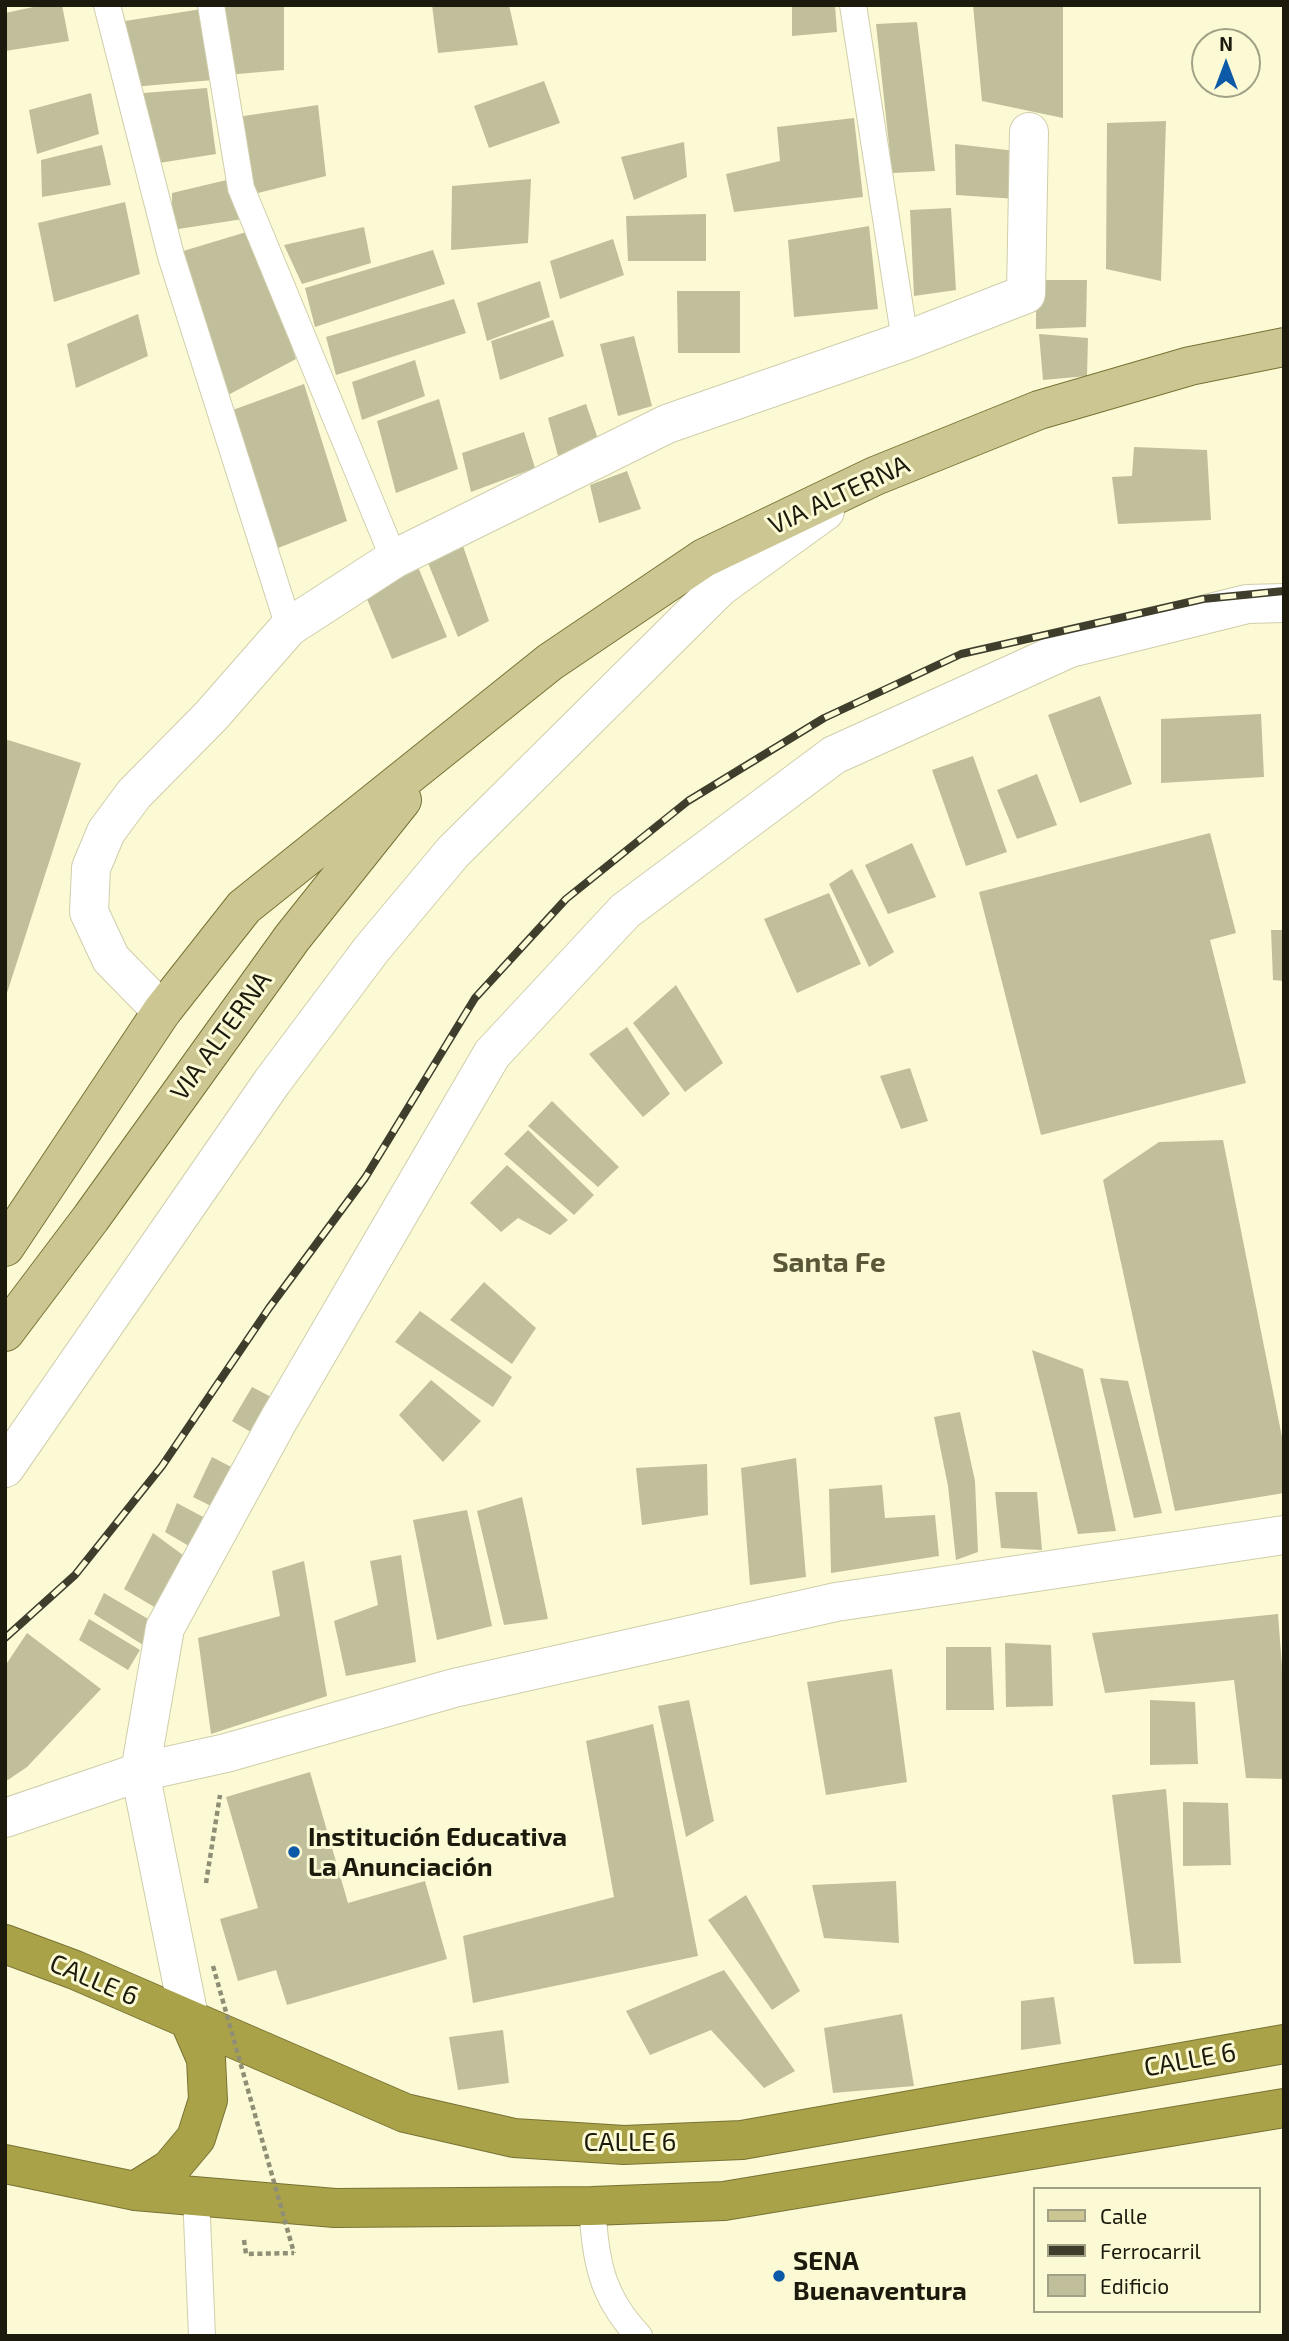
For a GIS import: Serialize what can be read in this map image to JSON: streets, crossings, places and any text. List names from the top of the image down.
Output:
{
  "streets": {
    "highway": ["CALLE 6"],
    "main road": ["VIA ALTERNA"]
  },
  "districts": ["Santa Fe"],
  "places": ["Institución Educativa La Anunciación", "SENA Buenaventura"],
  "legend": ["Calle", "Ferrocarril", "Edificio"],
  "north": "top"
}
